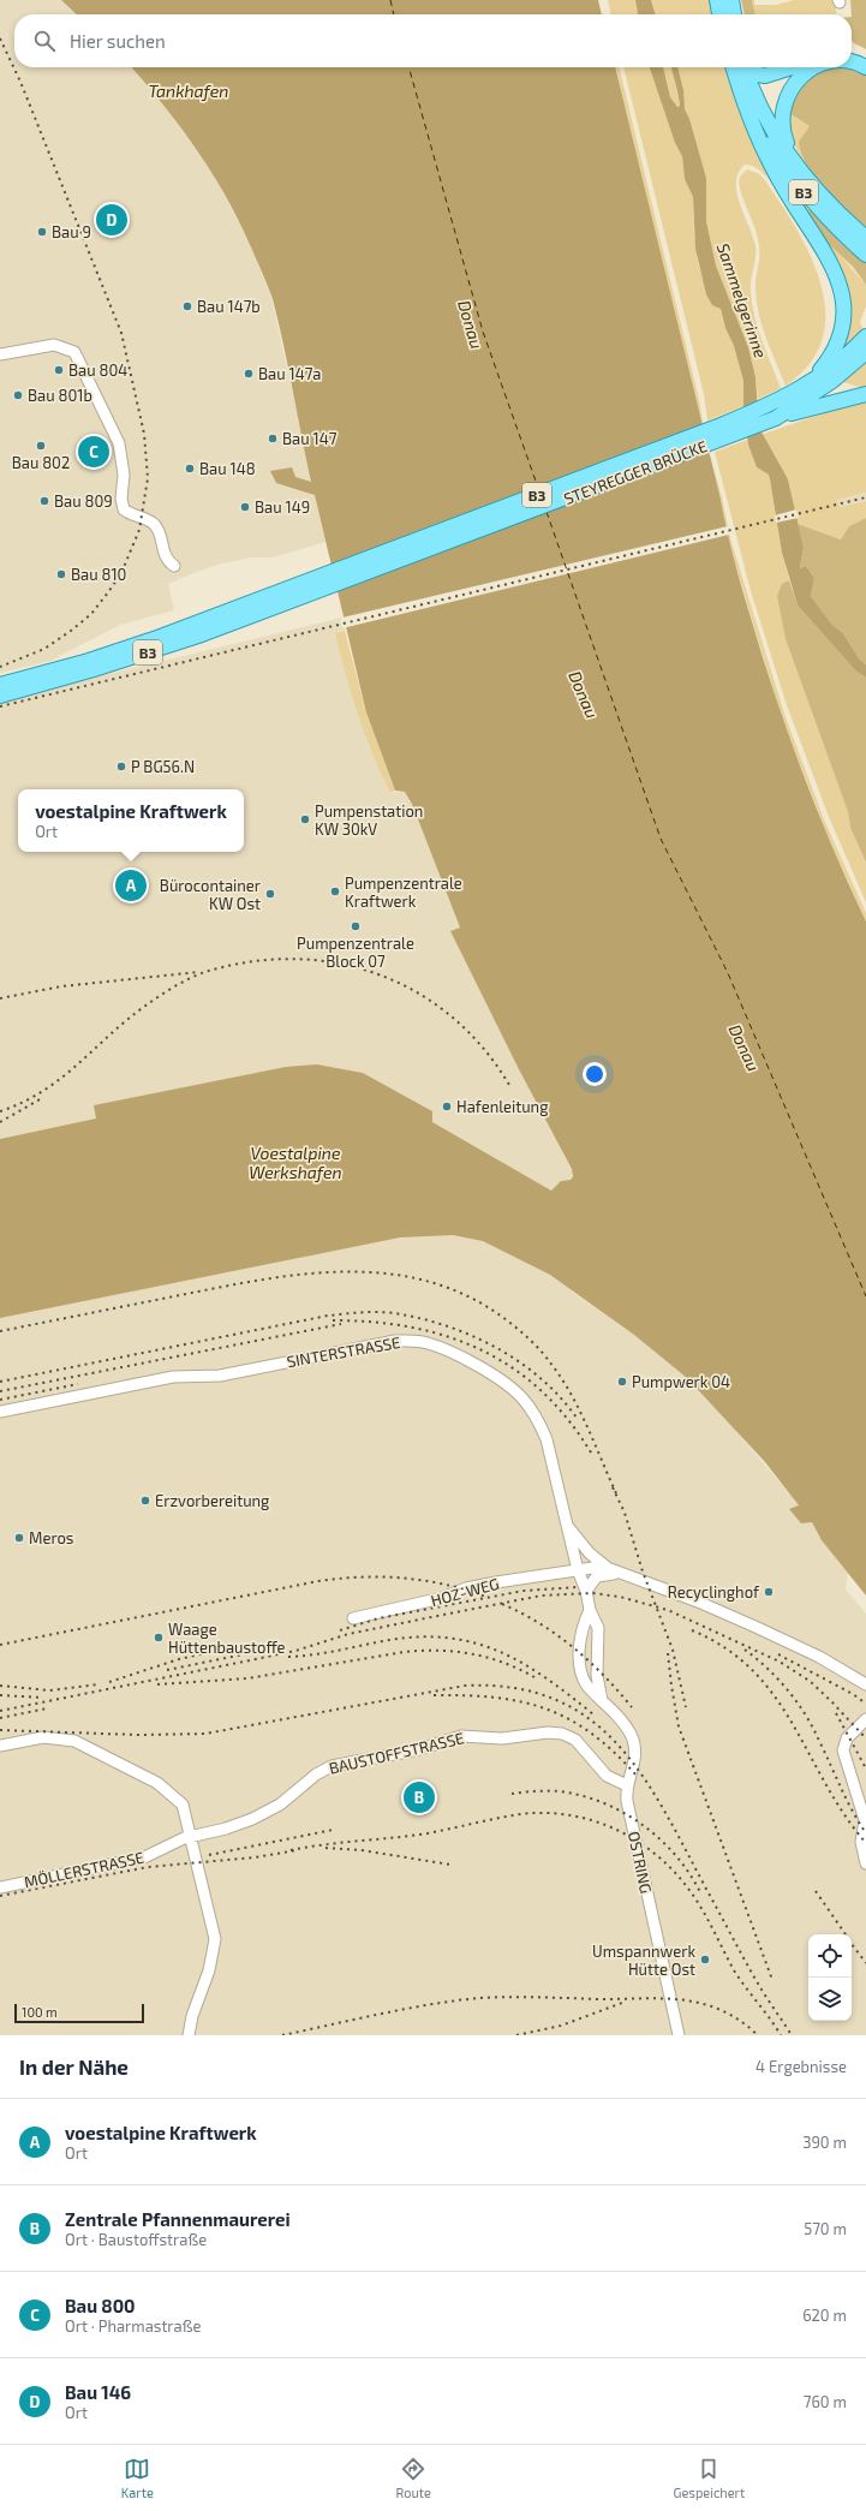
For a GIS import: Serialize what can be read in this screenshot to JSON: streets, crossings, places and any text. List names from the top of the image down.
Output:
{
  "streets": {
    "main road": ["B3", "STEYREGGER BRÜCKE"],
    "street": [
      "SINTERSTRASSE",
      "HOZ-WEG",
      "BAUSTOFFSTRASSE",
      "OSTRING",
      "MÖLLERSTRASSE"
    ]
  },
  "crossings": [
    ["B3", "STEYREGGER BRÜCKE"],
    ["SINTERSTRASSE", "HOZ-WEG"],
    ["SINTERSTRASSE", "OSTRING"],
    ["HOZ-WEG", "OSTRING"],
    ["BAUSTOFFSTRASSE", "OSTRING"],
    ["BAUSTOFFSTRASSE", "MÖLLERSTRASSE"]
  ],
  "water": [
    "Tankhafen",
    "Sammelgerinne",
    "Donau",
    "Voestalpine Werkshafen"
  ],
  "places": [
    "Bau 9",
    "Bau 147b",
    "Bau 804",
    "Bau 147a",
    "Bau 801b",
    "Bau 147",
    "Bau 802",
    "Bau 148",
    "Bau 809",
    "Bau 149",
    "Bau 810",
    "P BG56.N",
    "Pumpenstation KW 30kV",
    "Pumpenzentrale Kraftwerk",
    "Bürocontainer KW Ost",
    "Pumpenzentrale Block 07",
    "Hafenleitung",
    "Pumpwerk 04",
    "Erzvorbereitung",
    "Meros",
    "Recyclinghof",
    "Waage Hüttenbaustoffe",
    "Umspannwerk Hütte Ost"
  ],
  "scale_bar": "100 m",
  "page": {
    "search": "Hier suchen",
    "pins": [
      "D",
      "C",
      "A",
      "B"
    ],
    "popup": ["voestalpine Kraftwerk", "Ort"],
    "scale": "100 m",
    "heading": ["In der Nähe", "4 Ergebnisse"],
    "list": [
      {
        "mark": "A",
        "name": "voestalpine Kraftwerk",
        "note": "Ort",
        "value": "390 m"
      },
      {
        "mark": "B",
        "name": "Zentrale Pfannenmaurerei",
        "note": "Ort · Baustoffstraße",
        "value": "570 m"
      },
      {
        "mark": "C",
        "name": "Bau 800",
        "note": "Ort · Pharmastraße",
        "value": "620 m"
      },
      {
        "mark": "D",
        "name": "Bau 146",
        "note": "Ort",
        "value": "760 m"
      }
    ],
    "nav": ["Karte", "Route", "Gespeichert"]
  }
}
